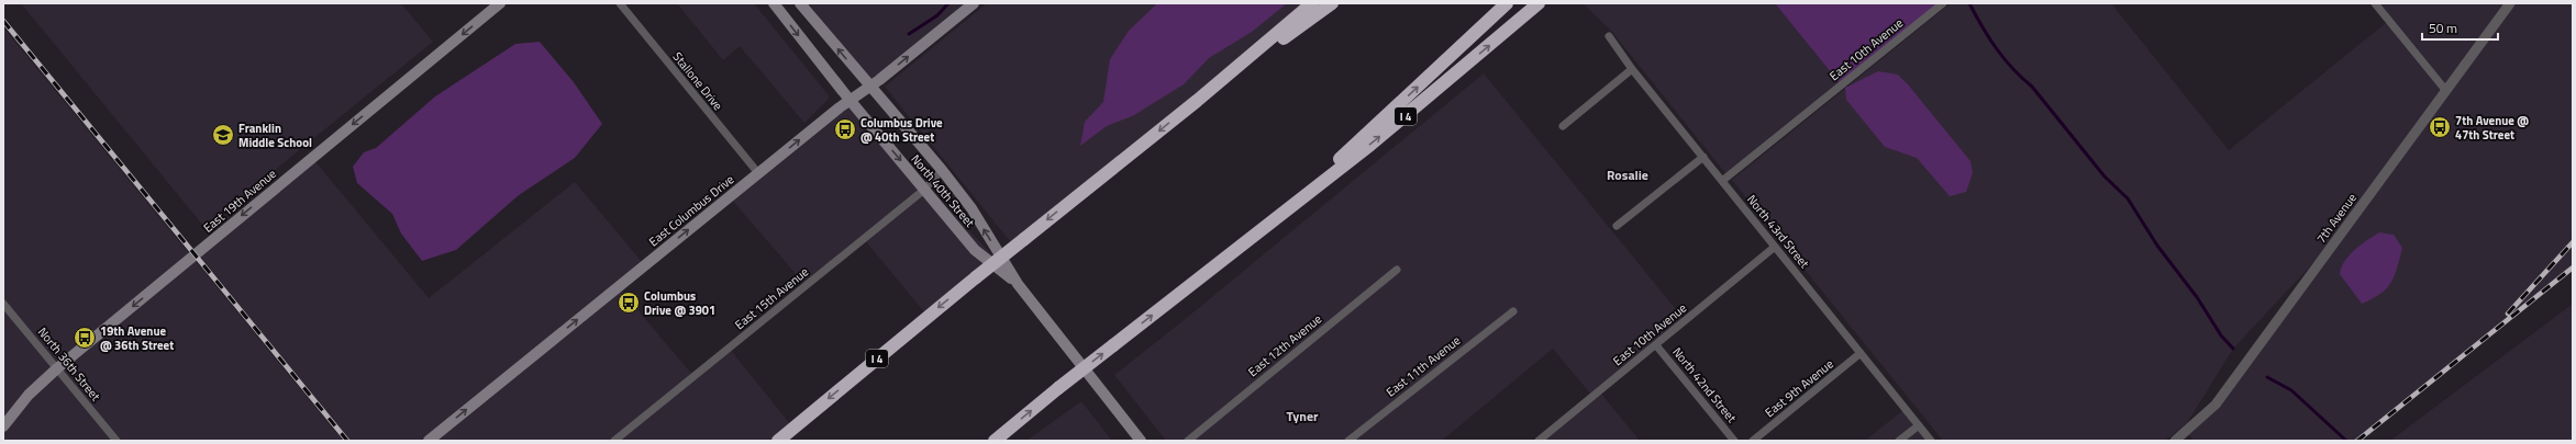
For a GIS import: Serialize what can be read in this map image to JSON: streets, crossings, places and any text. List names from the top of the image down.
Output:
{
  "streets": {
    "highway": ["I 4"],
    "main road": ["North 40th Street", "East 19th Avenue", "East Columbus Drive"],
    "street": [
      "East 10th Avenue",
      "Stallone Drive",
      "7th Avenue",
      "North 43rd Street",
      "East 15th Avenue",
      "East 12th Avenue",
      "North 36th Street",
      "East 11th Avenue",
      "North 42nd Street",
      "East 9th Avenue"
    ]
  },
  "crossings": [
    ["East 10th Avenue", "North 43rd Street"],
    ["East 10th Avenue", "North 42nd Street"],
    ["Stallone Drive", "East Columbus Drive"],
    ["North 40th Street", "East Columbus Drive"],
    ["North 40th Street", "East 15th Avenue"],
    ["East 19th Avenue", "North 36th Street"],
    ["North 43rd Street", "East 9th Avenue"]
  ],
  "one_way": ["East 19th Avenue", "East Columbus Drive"],
  "districts": ["Rosalie", "Tyner"],
  "places": {
    "bus stop": [
      "7th Avenue @ 47th Street",
      "Columbus Drive @ 40th Street",
      "Columbus Drive @ 3901",
      "19th Avenue @ 36th Street"
    ],
    "school or university": ["Franklin Middle School"]
  },
  "scale_bar": "50 m"
}
